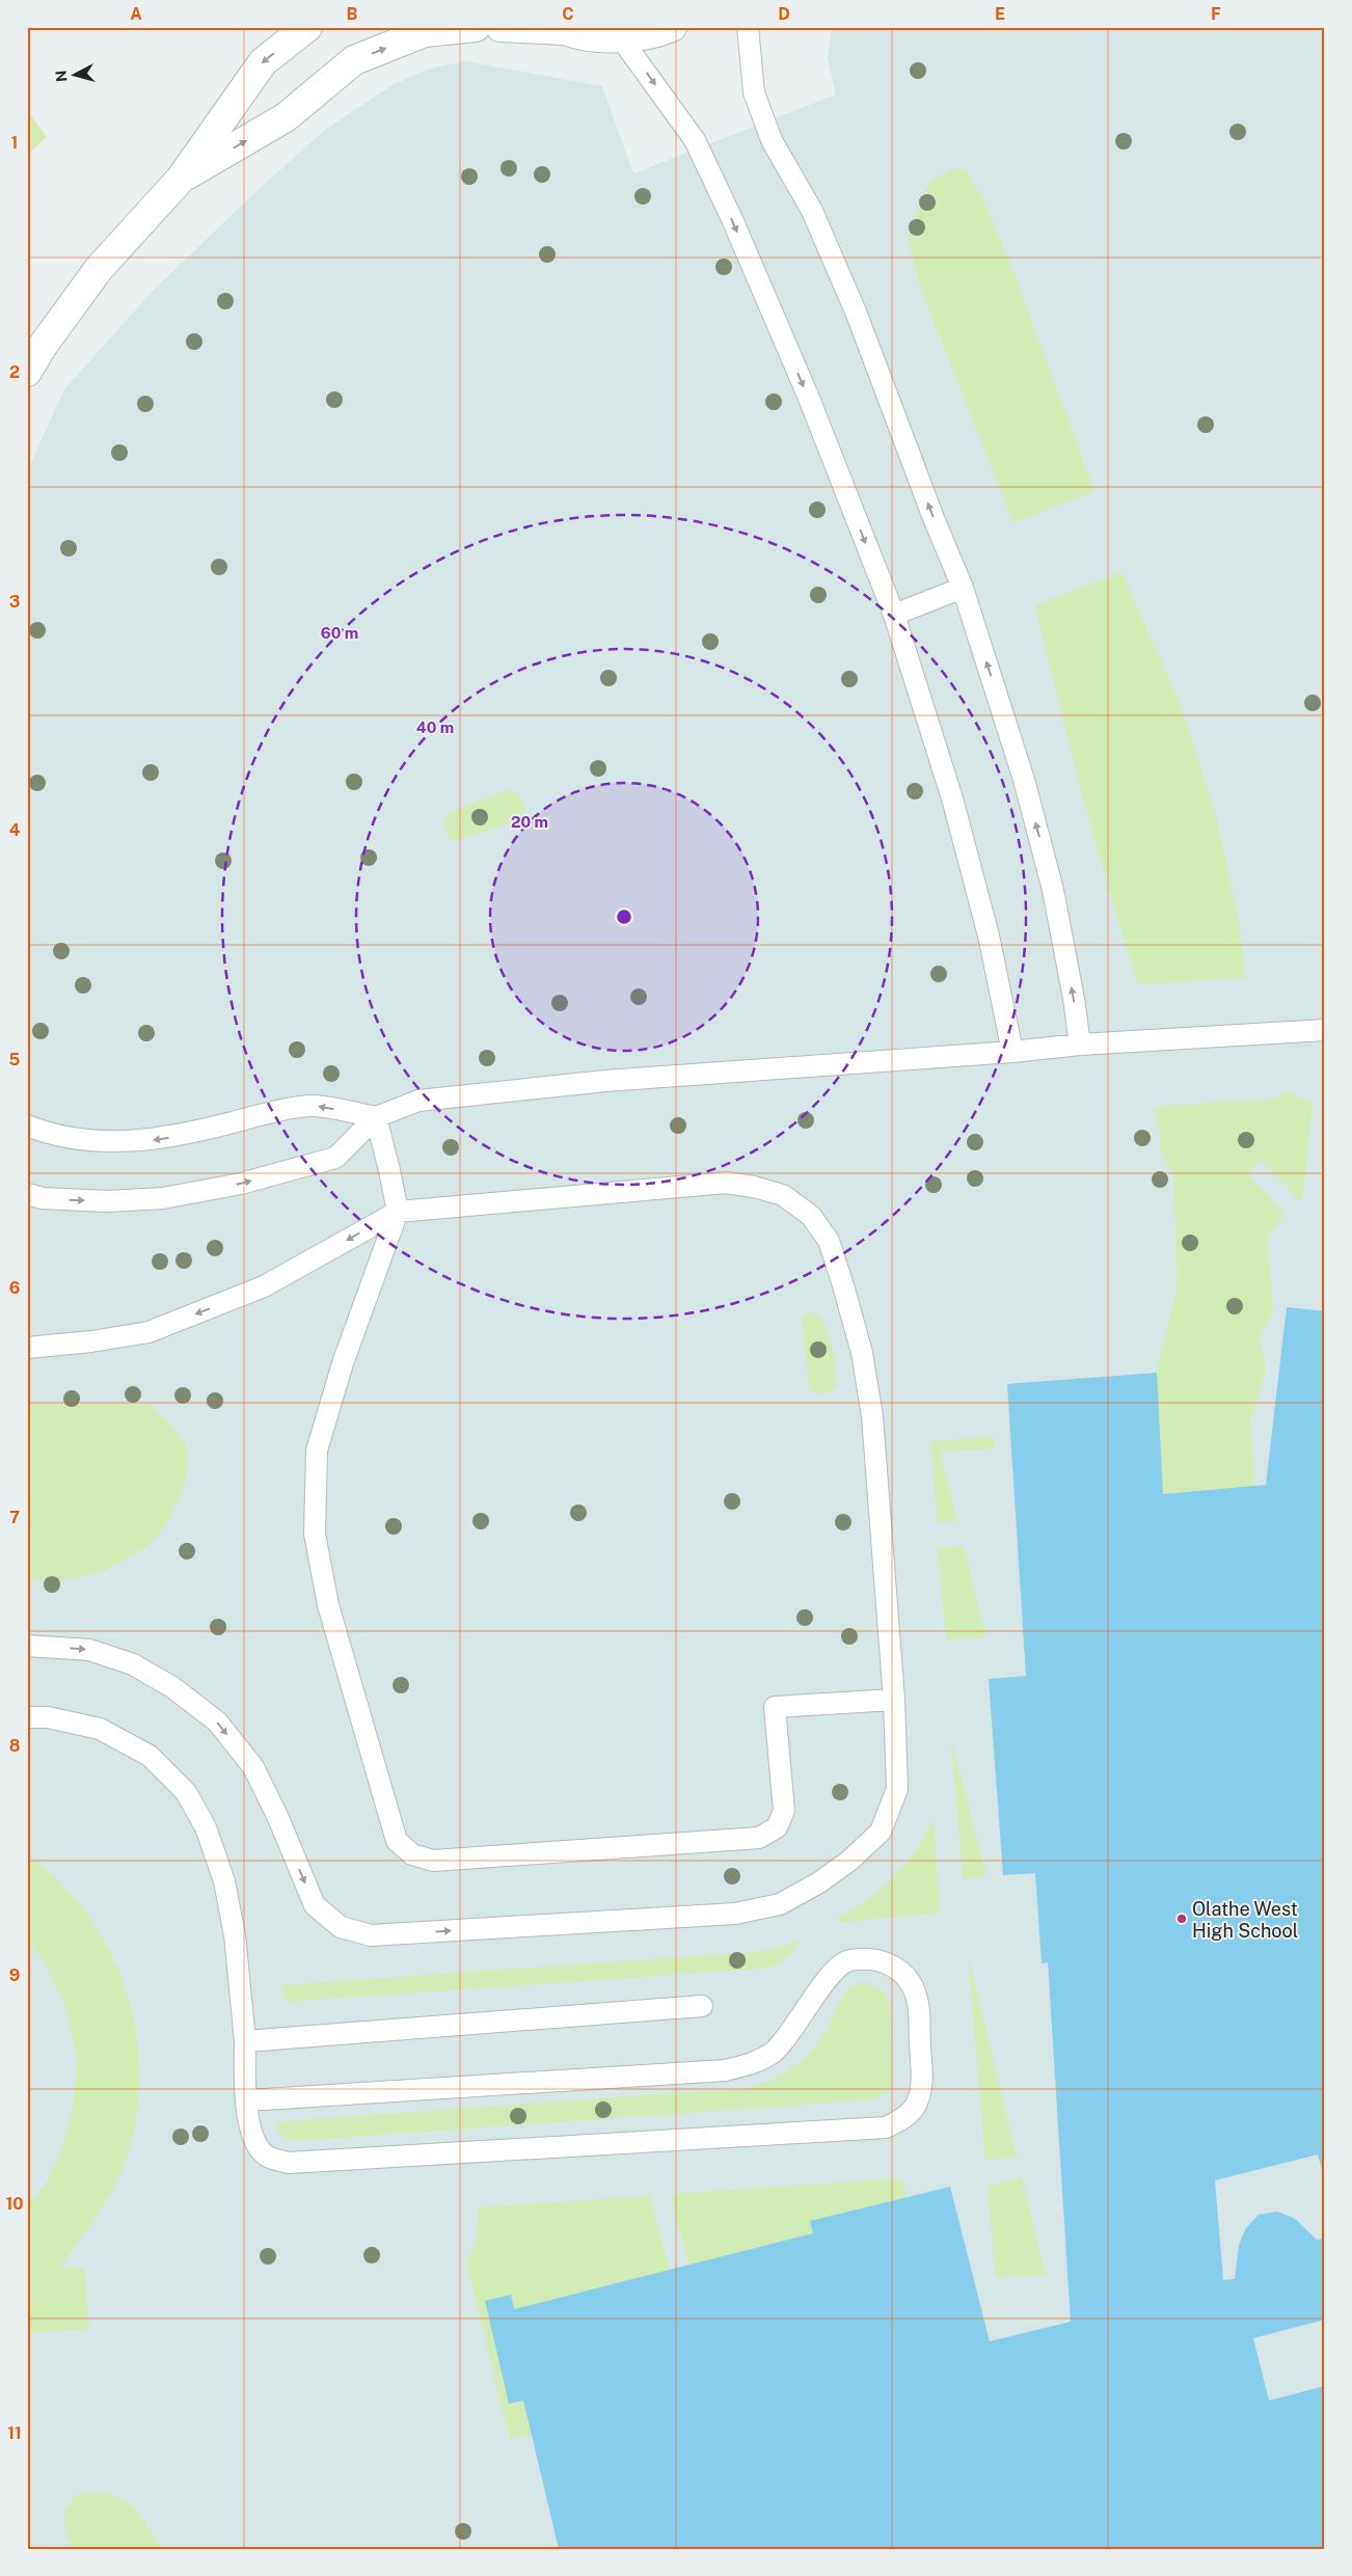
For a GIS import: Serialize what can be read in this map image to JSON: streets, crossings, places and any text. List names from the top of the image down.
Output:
{
  "places": ["Olathe West High School"],
  "north": "left",
  "grid": {
    "columns": [
      "A",
      "B",
      "C",
      "D",
      "E",
      "F"
    ],
    "rows": [
      "1",
      "2",
      "3",
      "4",
      "5",
      "6",
      "7",
      "8",
      "9",
      "10",
      "11"
    ]
  },
  "rings": ["60 m", "40 m", "20 m"]
}
